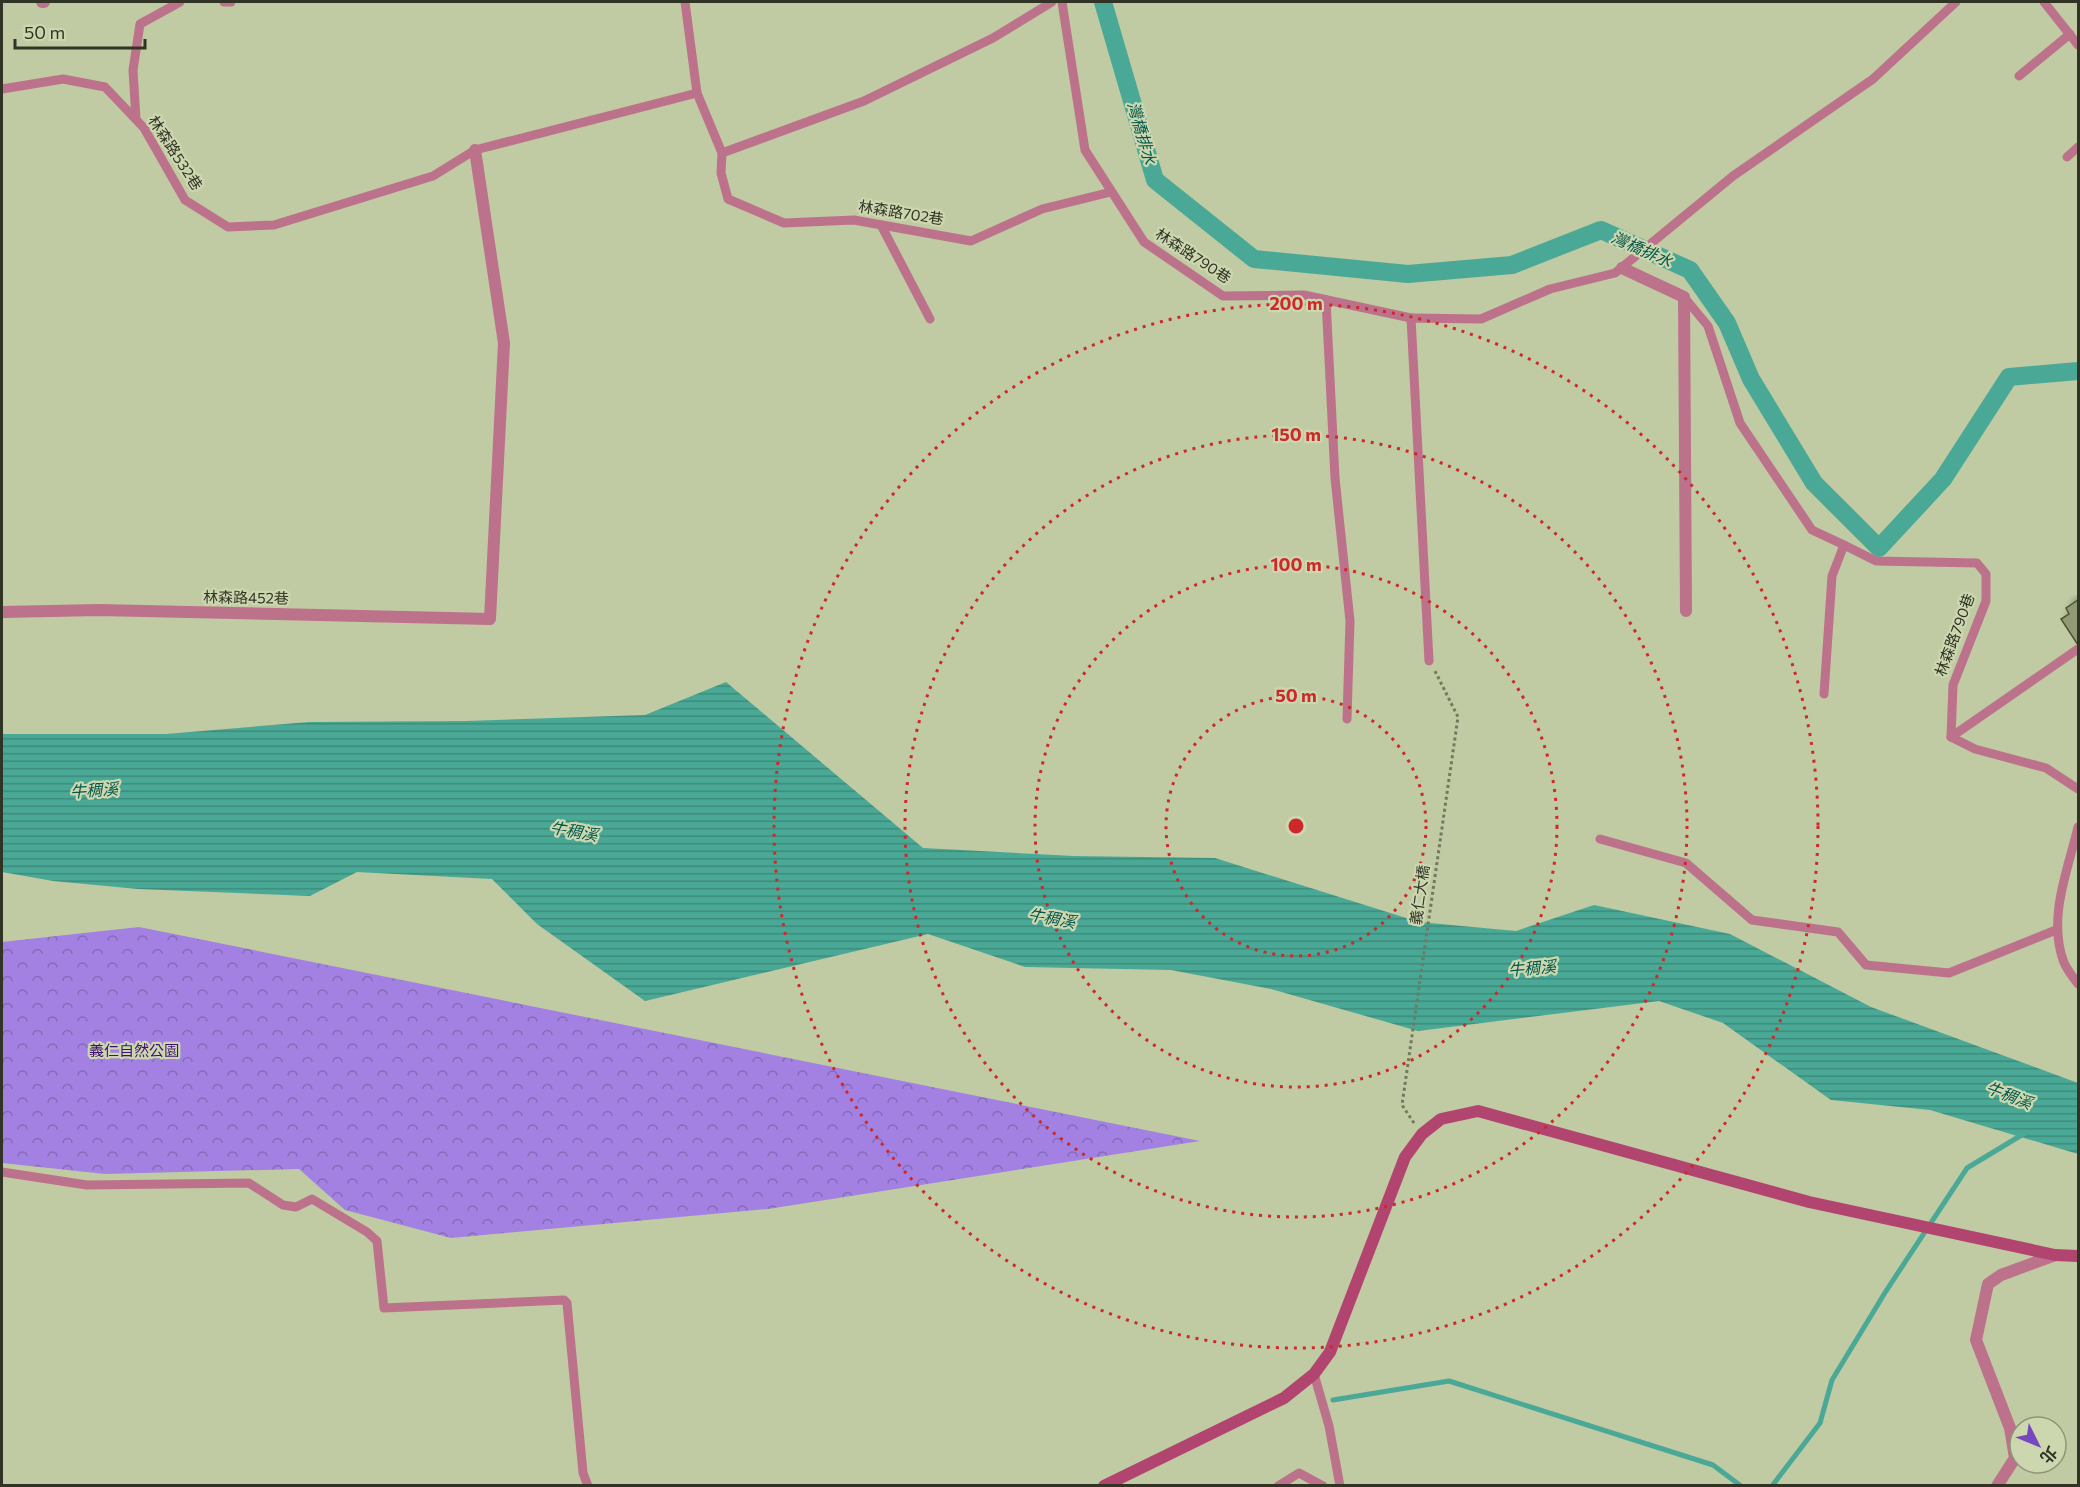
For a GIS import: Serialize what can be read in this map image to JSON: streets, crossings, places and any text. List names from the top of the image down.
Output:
{
  "streets": {
    "street": ["林森路790巷", "林森路452巷"],
    "lane": ["林森路532巷", "林森路702巷"],
    "path": ["義仁大橋"]
  },
  "crossings": [
    ["林森路532巷", "林森路452巷"],
    ["林森路702巷", "林森路790巷"]
  ],
  "water": ["灣橋排水", "牛稠溪"],
  "parks": ["義仁自然公園"],
  "scale_bar": "50 m",
  "north": "bottom right",
  "rings": [
    "200 m",
    "150 m",
    "100 m",
    "50 m"
  ]
}
